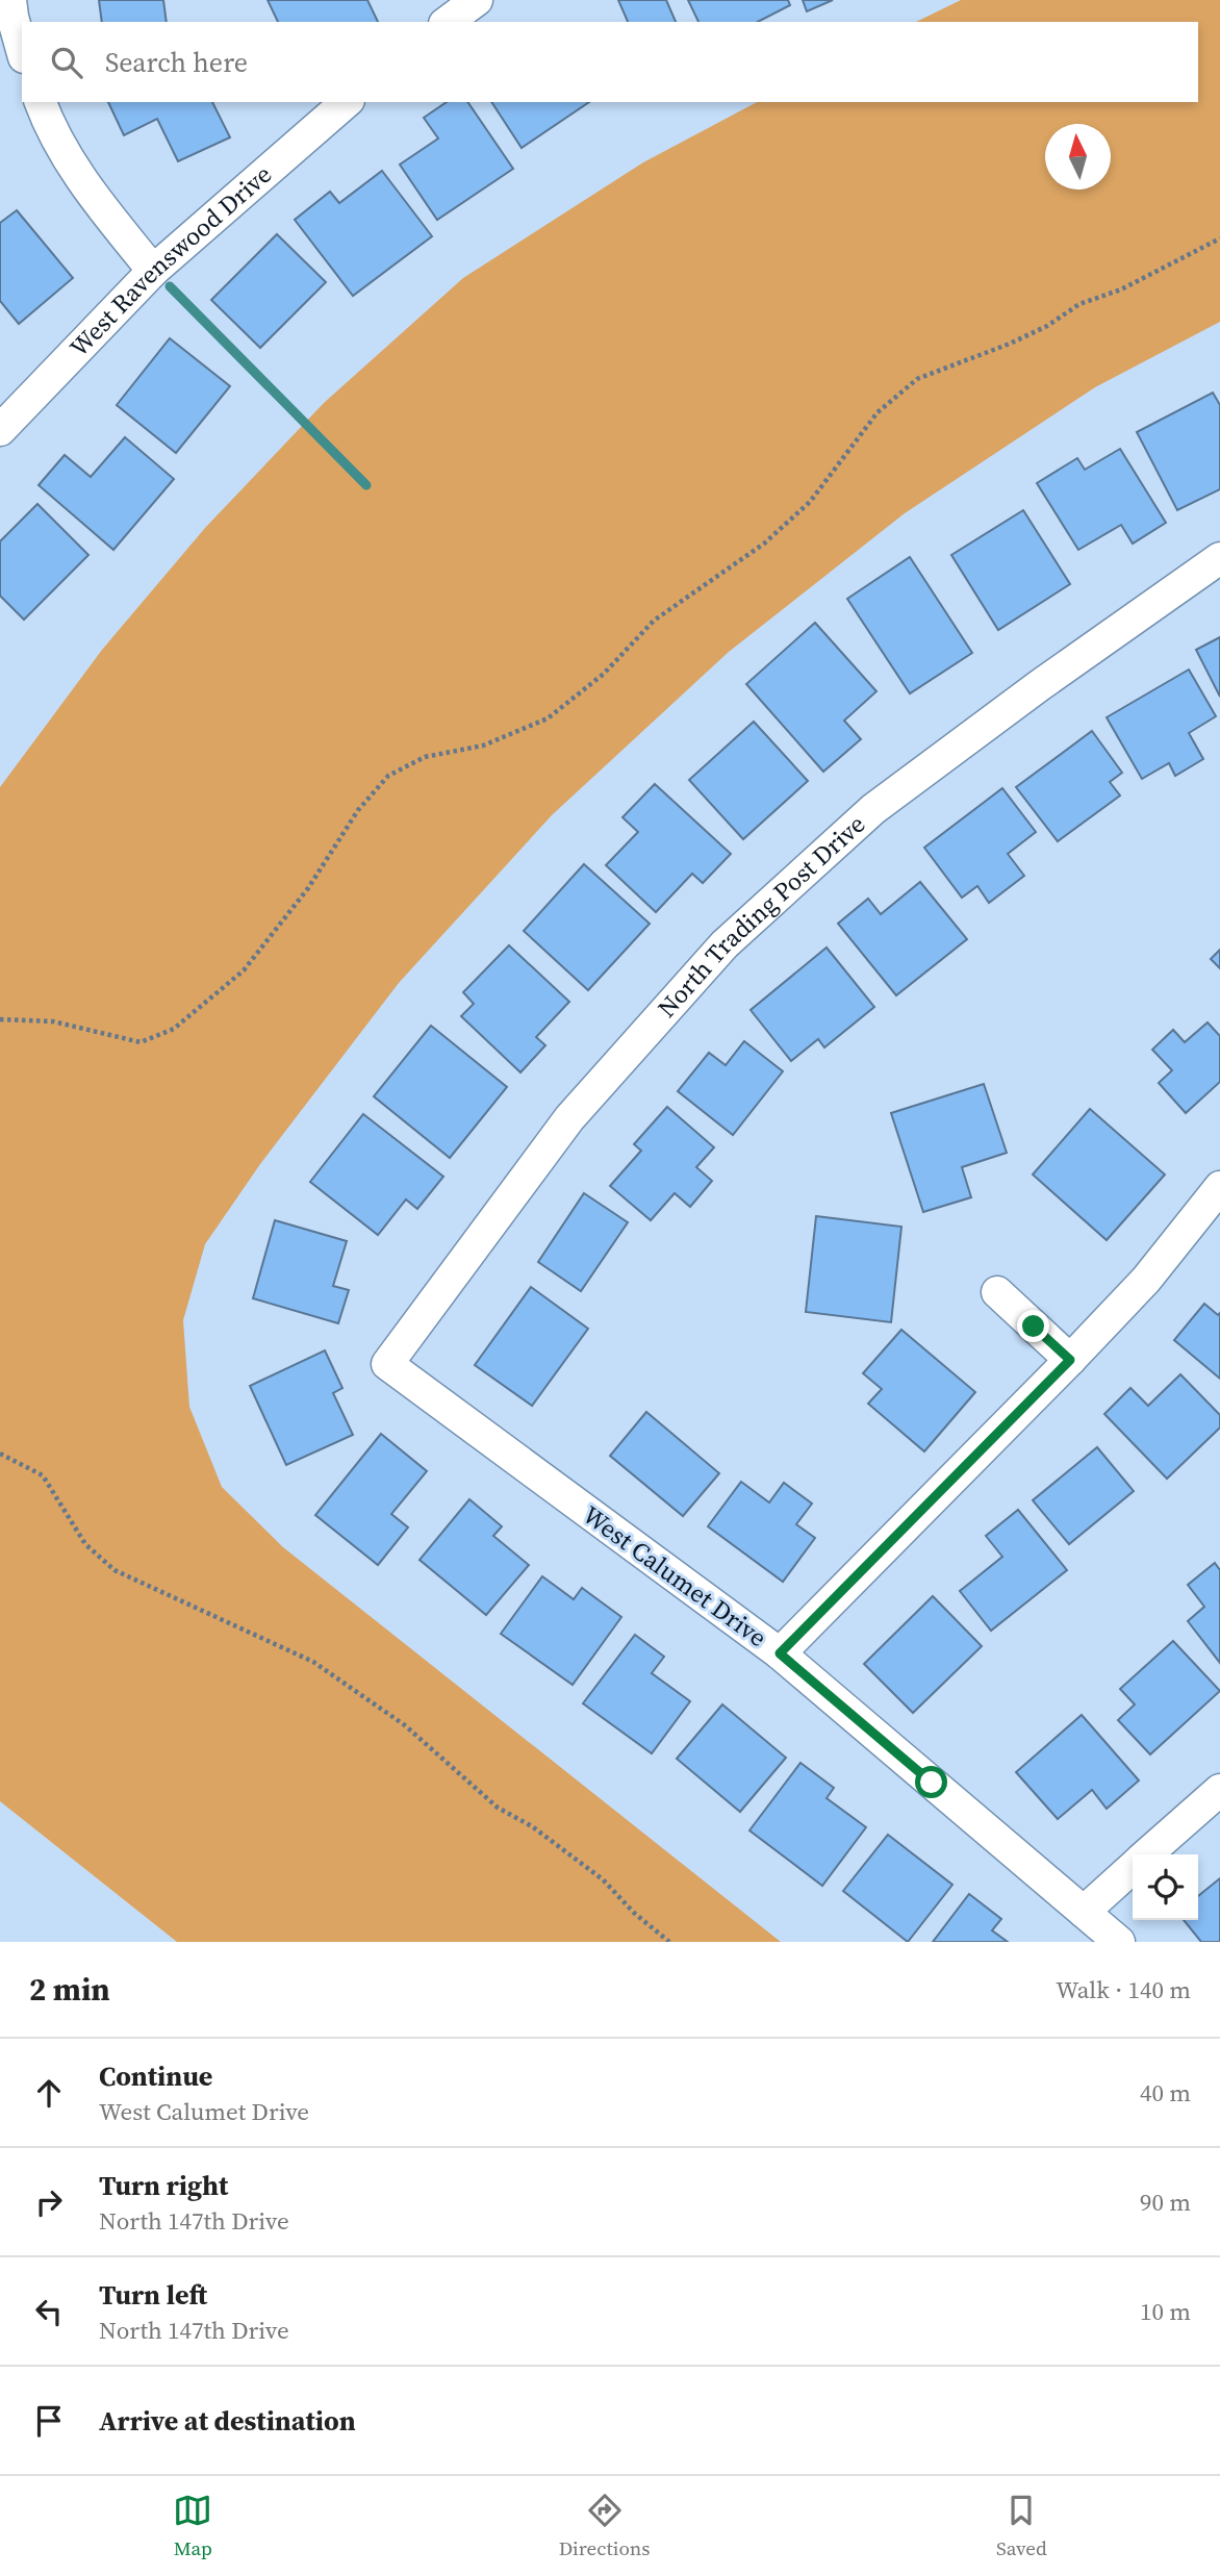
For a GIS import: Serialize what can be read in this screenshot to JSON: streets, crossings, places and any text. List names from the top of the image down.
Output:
{
  "streets": {
    "street": ["West Ravenswood Drive", "North Trading Post Drive", "West Calumet Drive"]
  },
  "crossings": [
    ["North Trading Post Drive", "West Calumet Drive"]
  ],
  "north": "top",
  "page": {
    "search": "Search here",
    "heading": ["2 min", "Walk · 140 m"],
    "list": [
      ["Continue", "West Calumet Drive", "40 m"],
      ["Turn right", "North 147th Drive", "90 m"],
      ["Turn left", "North 147th Drive", "10 m"],
      "Arrive at destination"
    ],
    "nav": ["Map", "Directions", "Saved"]
  }
}
